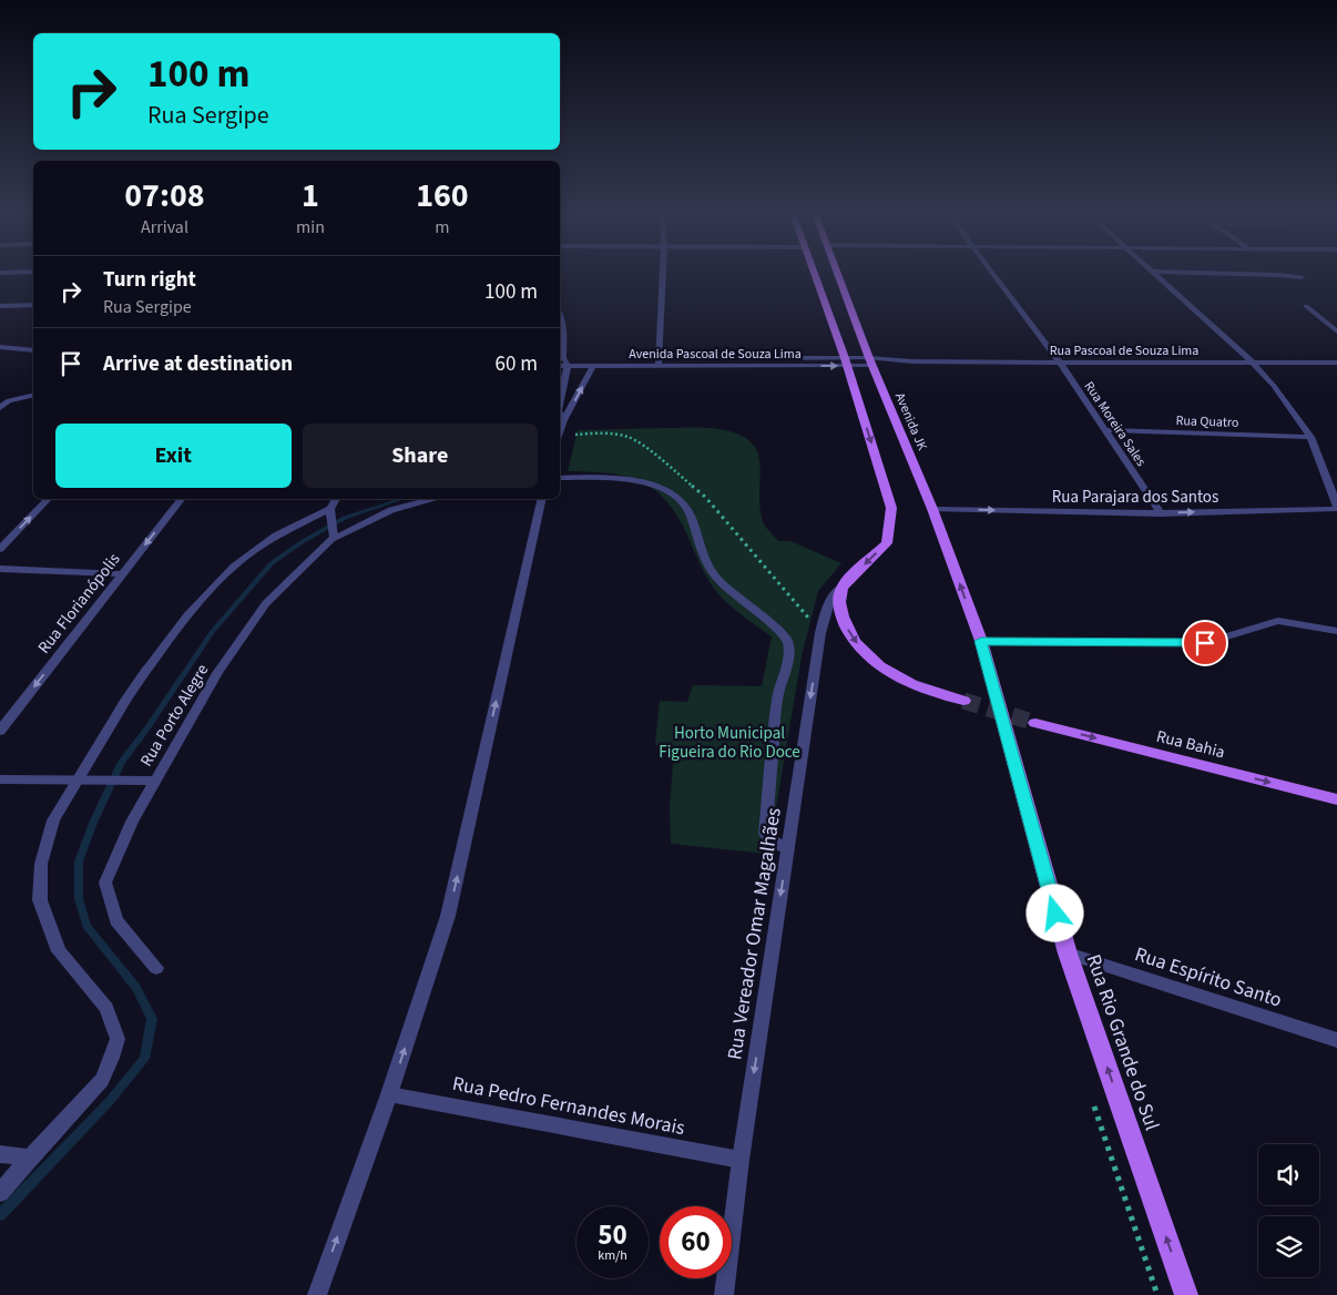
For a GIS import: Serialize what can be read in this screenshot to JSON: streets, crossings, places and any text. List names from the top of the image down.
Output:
{
  "streets": {
    "main road": ["Avenida JK", "Rua Bahia", "Rua Rio Grande do Sul"],
    "street": [
      "Rua Pascoal de Souza Lima",
      "Avenida Pascoal de Souza Lima",
      "Rua Quatro",
      "Rua Moreira Sales",
      "Rua Parajara dos Santos",
      "Rua Florianópolis",
      "Rua Porto Alegre",
      "Rua Vereador Omar Magalhães",
      "Rua Espírito Santo",
      "Rua Pedro Fernandes Morais"
    ]
  },
  "crossings": [
    ["Rua Pascoal de Souza Lima", "Avenida Pascoal de Souza Lima"],
    ["Rua Pascoal de Souza Lima", "Avenida JK"],
    ["Rua Pascoal de Souza Lima", "Rua Moreira Sales"],
    ["Rua Pascoal de Souza Lima", "Rua Parajara dos Santos"],
    ["Avenida Pascoal de Souza Lima", "Avenida JK"],
    ["Avenida JK", "Rua Parajara dos Santos"],
    ["Avenida JK", "Rua Rio Grande do Sul"],
    ["Rua Quatro", "Rua Moreira Sales"],
    ["Rua Quatro", "Rua Parajara dos Santos"],
    ["Rua Moreira Sales", "Rua Parajara dos Santos"],
    ["Rua Vereador Omar Magalhães", "Rua Pedro Fernandes Morais"],
    ["Rua Espírito Santo", "Rua Rio Grande do Sul"]
  ],
  "one_way": [
    "Avenida JK",
    "Rua Parajara dos Santos",
    "Rua Bahia",
    "Rua Vereador Omar Magalhães",
    "Rua Rio Grande do Sul"
  ],
  "parks": ["Horto Municipal Figueira do Rio Doce"],
  "page": {
    "turn": ["100 m", "Rua Sergipe"],
    "eta": [
      "07:08",
      "Arrival",
      "1",
      "min",
      "160",
      "m"
    ],
    "list": [
      {
        "name": "Turn right",
        "note": "Rua Sergipe",
        "value": "100 m"
      },
      {
        "name": "Arrive at destination",
        "value": "60 m"
      }
    ],
    "buttons": ["Exit", "Share"],
    "speed": "50 km/h",
    "limit": "60"
  }
}
